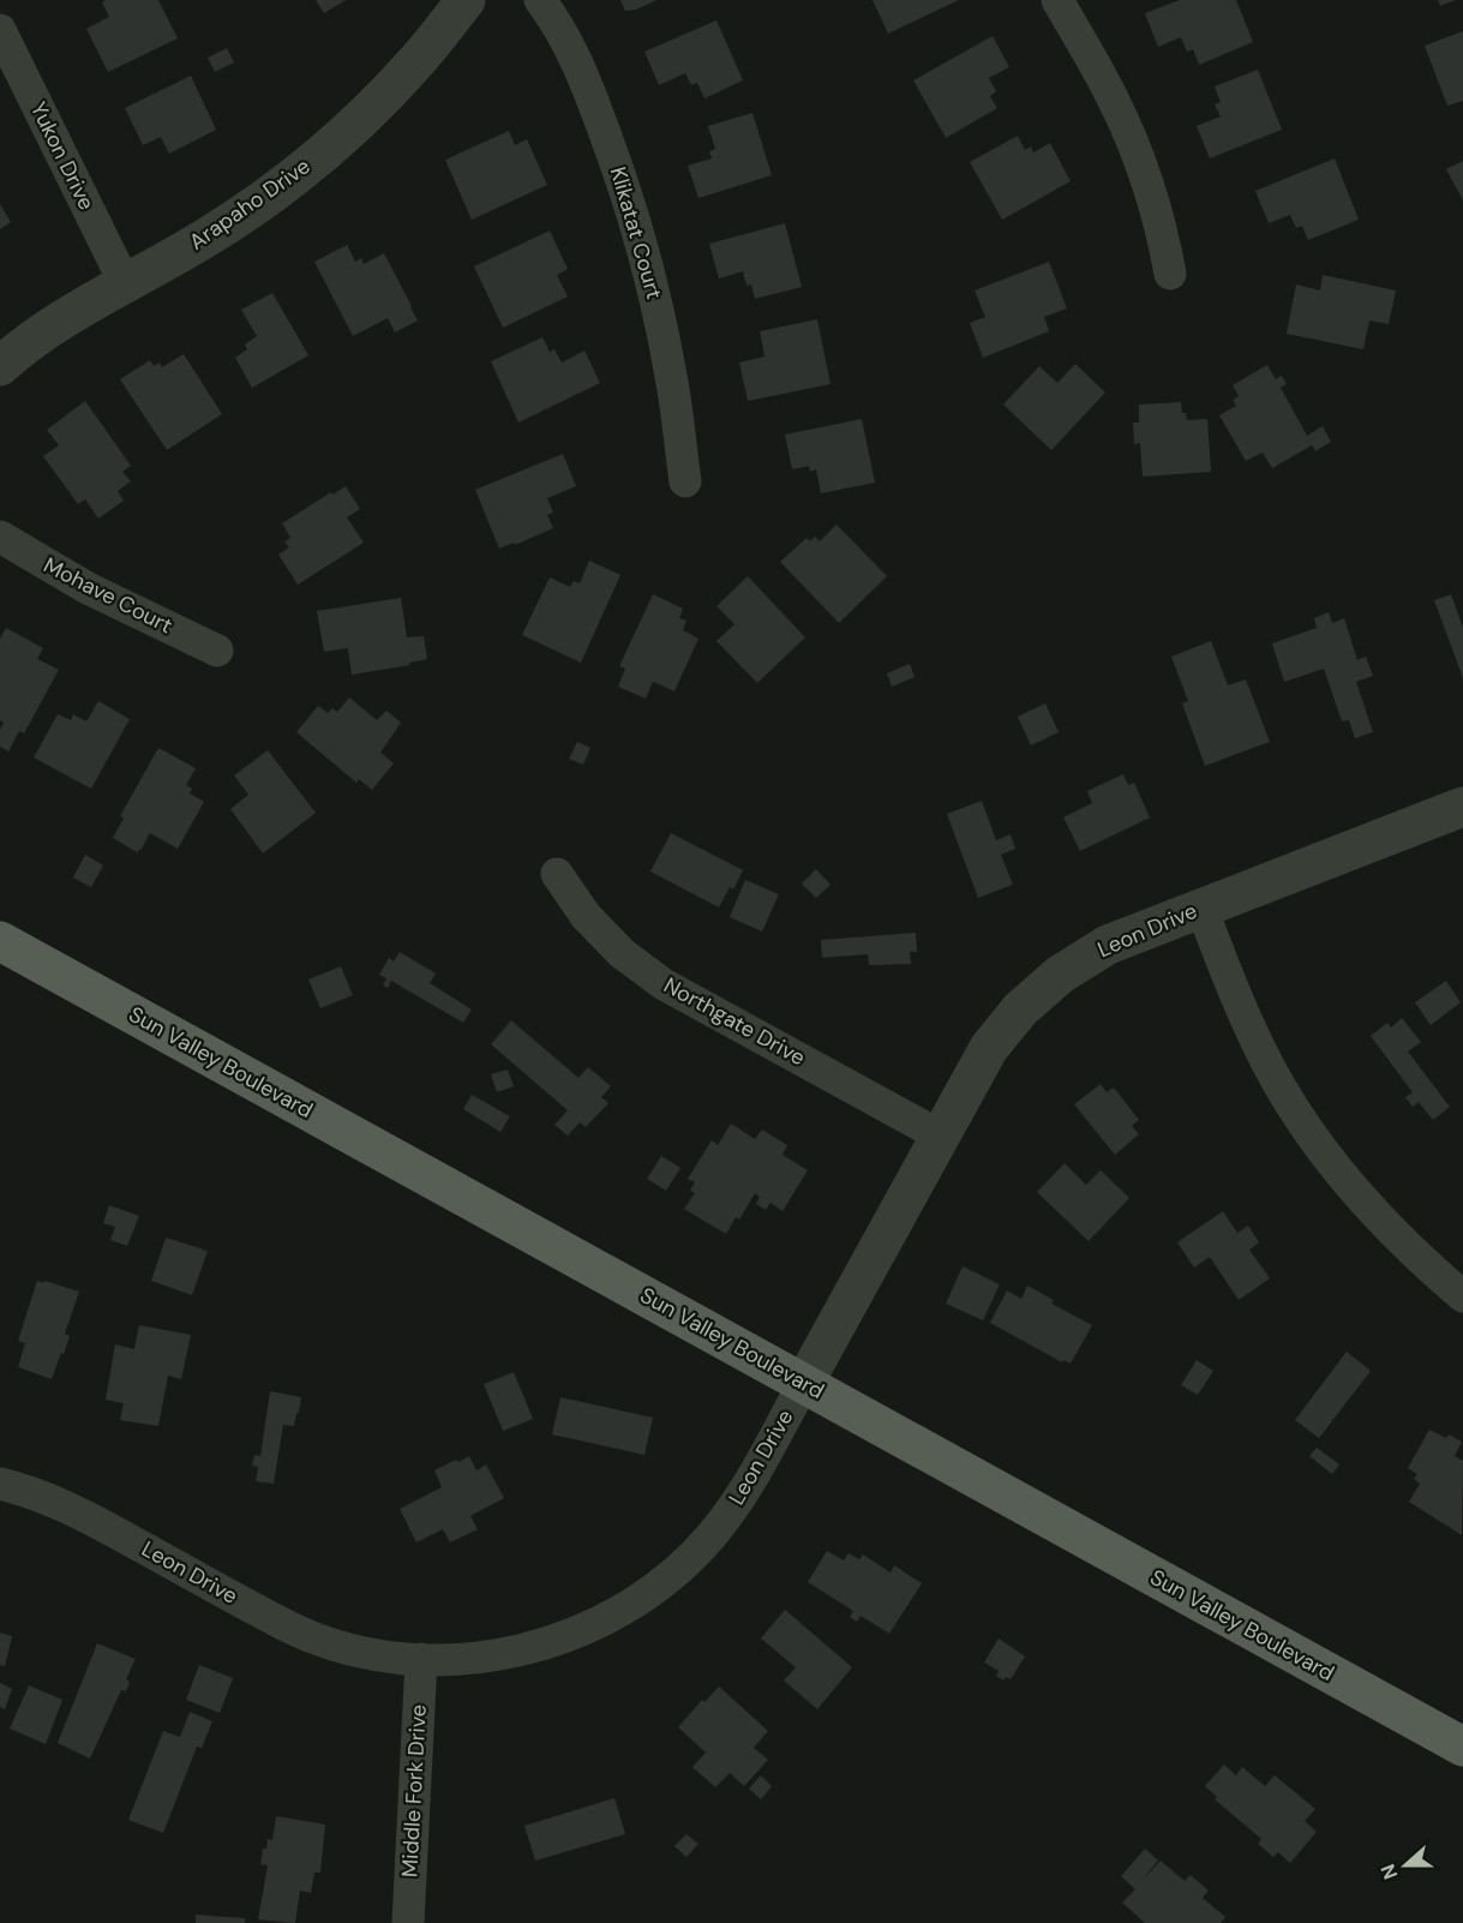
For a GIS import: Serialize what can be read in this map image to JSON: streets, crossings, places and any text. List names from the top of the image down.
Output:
{
  "streets": {
    "main road": ["Sun Valley Boulevard"],
    "street": [
      "Yukon Drive",
      "Arapaho Drive",
      "Klikatat Court",
      "Mohave Court",
      "Leon Drive",
      "Northgate Drive",
      "Middle Fork Drive"
    ]
  },
  "crossings": [
    ["Yukon Drive", "Arapaho Drive"],
    ["Leon Drive", "Northgate Drive"],
    ["Leon Drive", "Sun Valley Boulevard"],
    ["Leon Drive", "Middle Fork Drive"]
  ],
  "north": "left"
}
